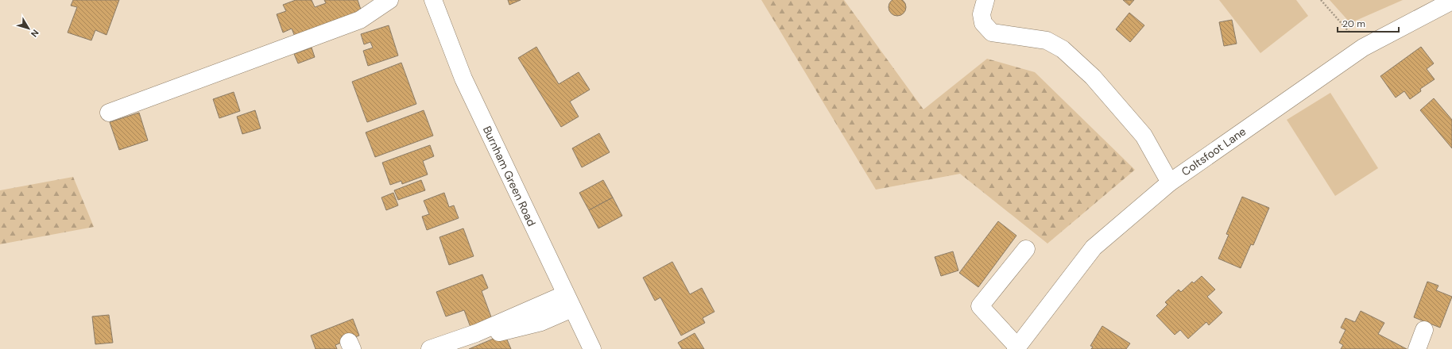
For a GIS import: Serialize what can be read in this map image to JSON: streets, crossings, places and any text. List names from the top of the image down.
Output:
{
  "streets": {
    "street": ["Coltsfoot Lane", "Burnham Green Road"]
  },
  "scale_bar": "20 m",
  "north": "bottom right"
}
